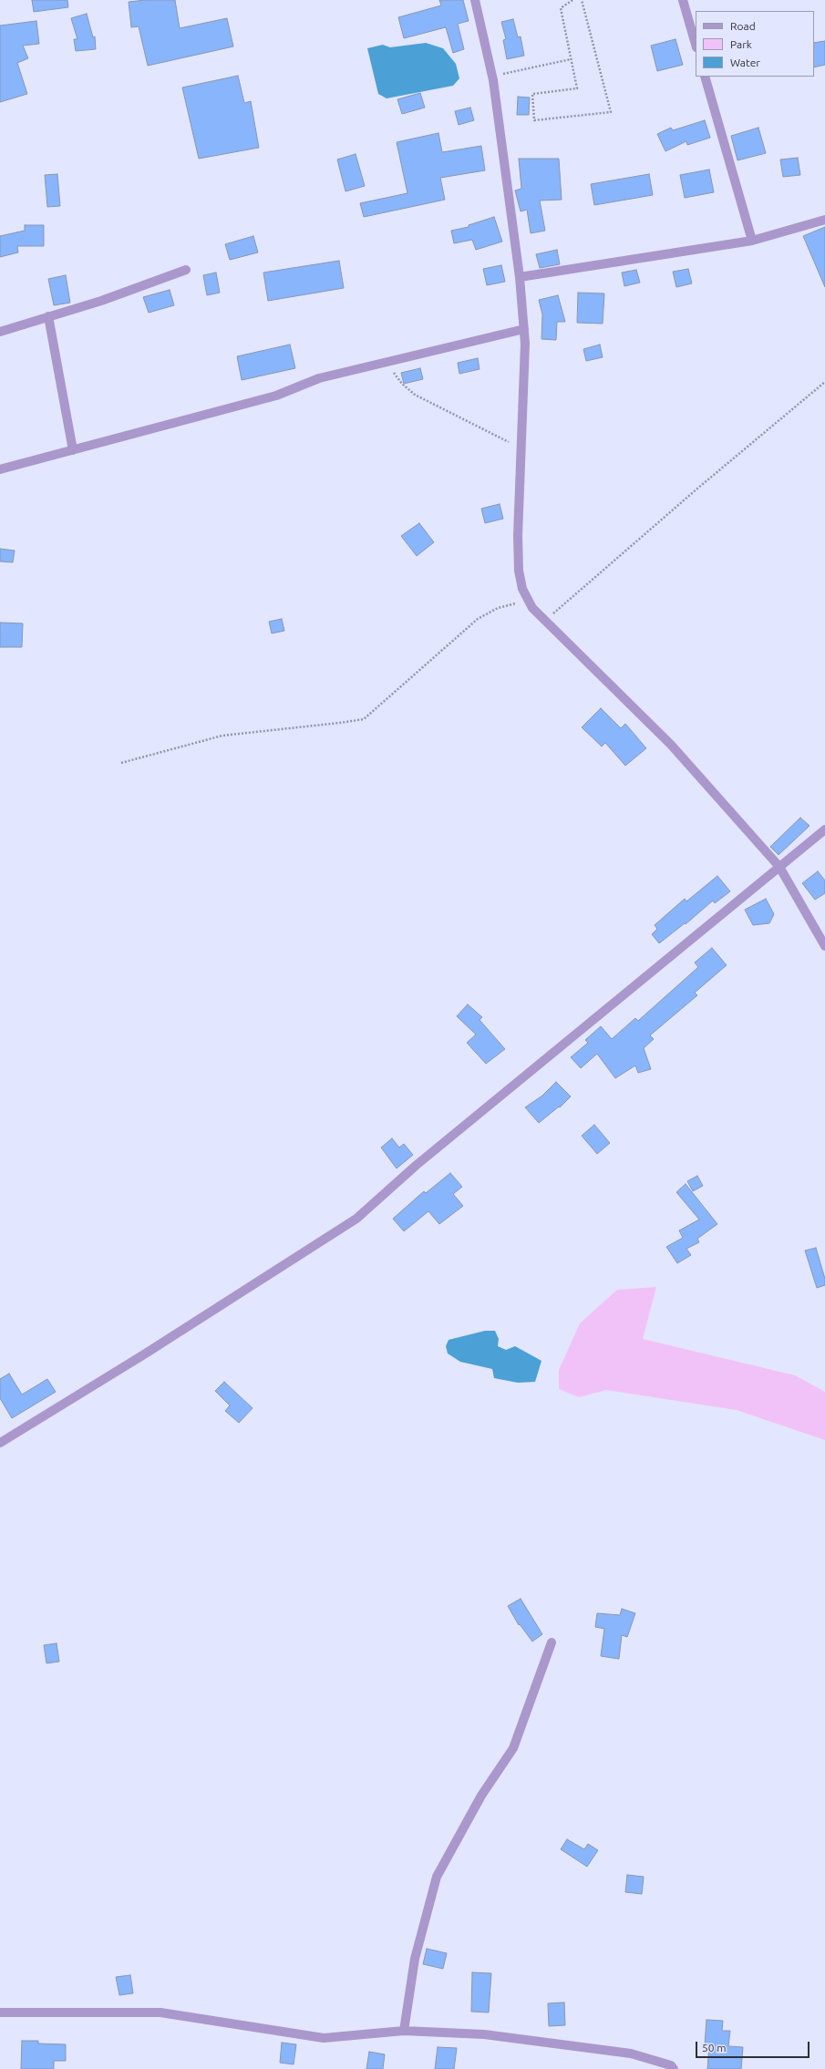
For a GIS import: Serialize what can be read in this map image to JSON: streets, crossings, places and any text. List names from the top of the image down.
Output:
{
  "legend": ["Road", "Park", "Water"],
  "scale_bar": "50 m"
}
